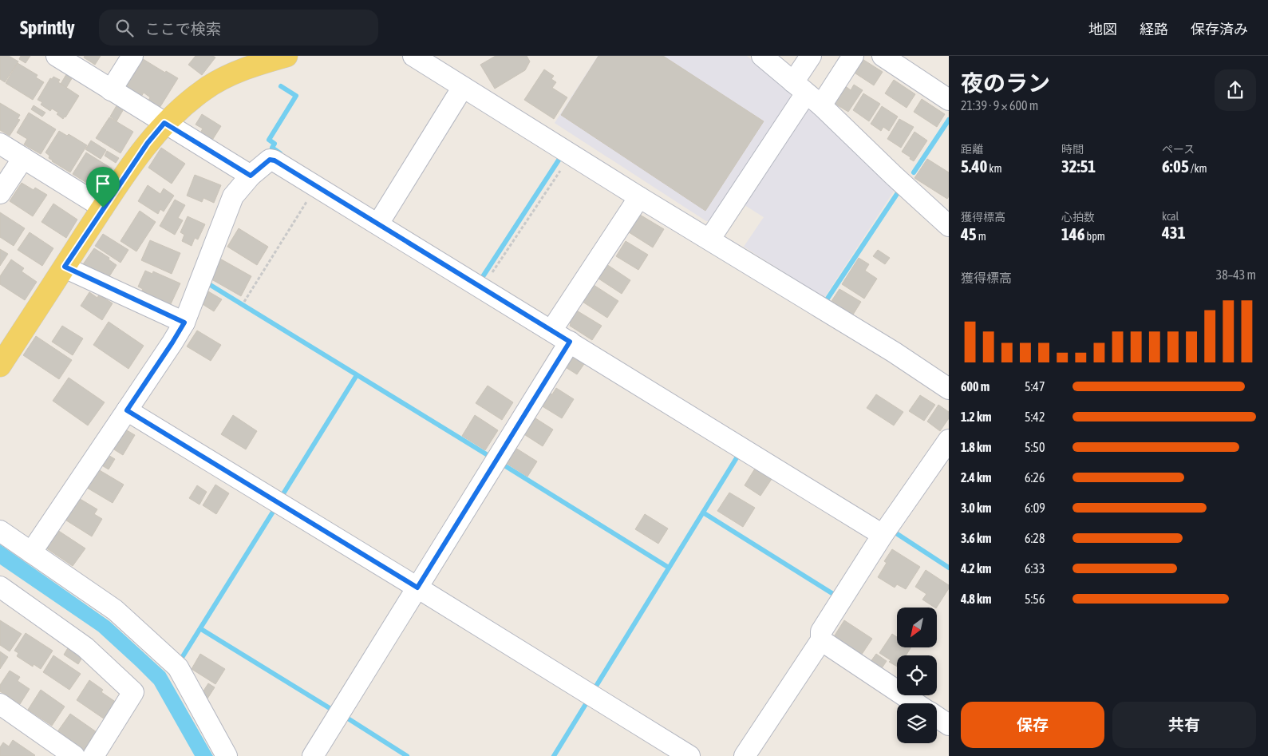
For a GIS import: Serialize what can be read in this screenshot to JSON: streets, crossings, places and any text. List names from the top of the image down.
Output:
{
  "north": "bottom left",
  "page": {
    "header": "Sprintly",
    "search": "ここで検索",
    "nav": ["地図", "経路", "保存済み"],
    "heading": ["夜のラン", "21:39 · 9 × 600 m"],
    "stats": [
      ["距離", "5.40 km"],
      ["時間", "32:51"],
      ["ペース", "6:05 /km"],
      ["獲得標高", "45 m"],
      ["心拍数", "146 bpm"],
      ["kcal", "431"]
    ],
    "chart": ["獲得標高", "38–43 m"],
    "list": [
      {
        "name": "600 m",
        "note": "5:47"
      },
      {
        "name": "1.2 km",
        "note": "5:42"
      },
      {
        "name": "1.8 km",
        "note": "5:50"
      },
      {
        "name": "2.4 km",
        "note": "6:26"
      },
      {
        "name": "3.0 km",
        "note": "6:09"
      },
      {
        "name": "3.6 km",
        "note": "6:28"
      },
      {
        "name": "4.2 km",
        "note": "6:33"
      },
      {
        "name": "4.8 km",
        "note": "5:56"
      }
    ],
    "buttons": ["保存", "共有"]
  }
}
